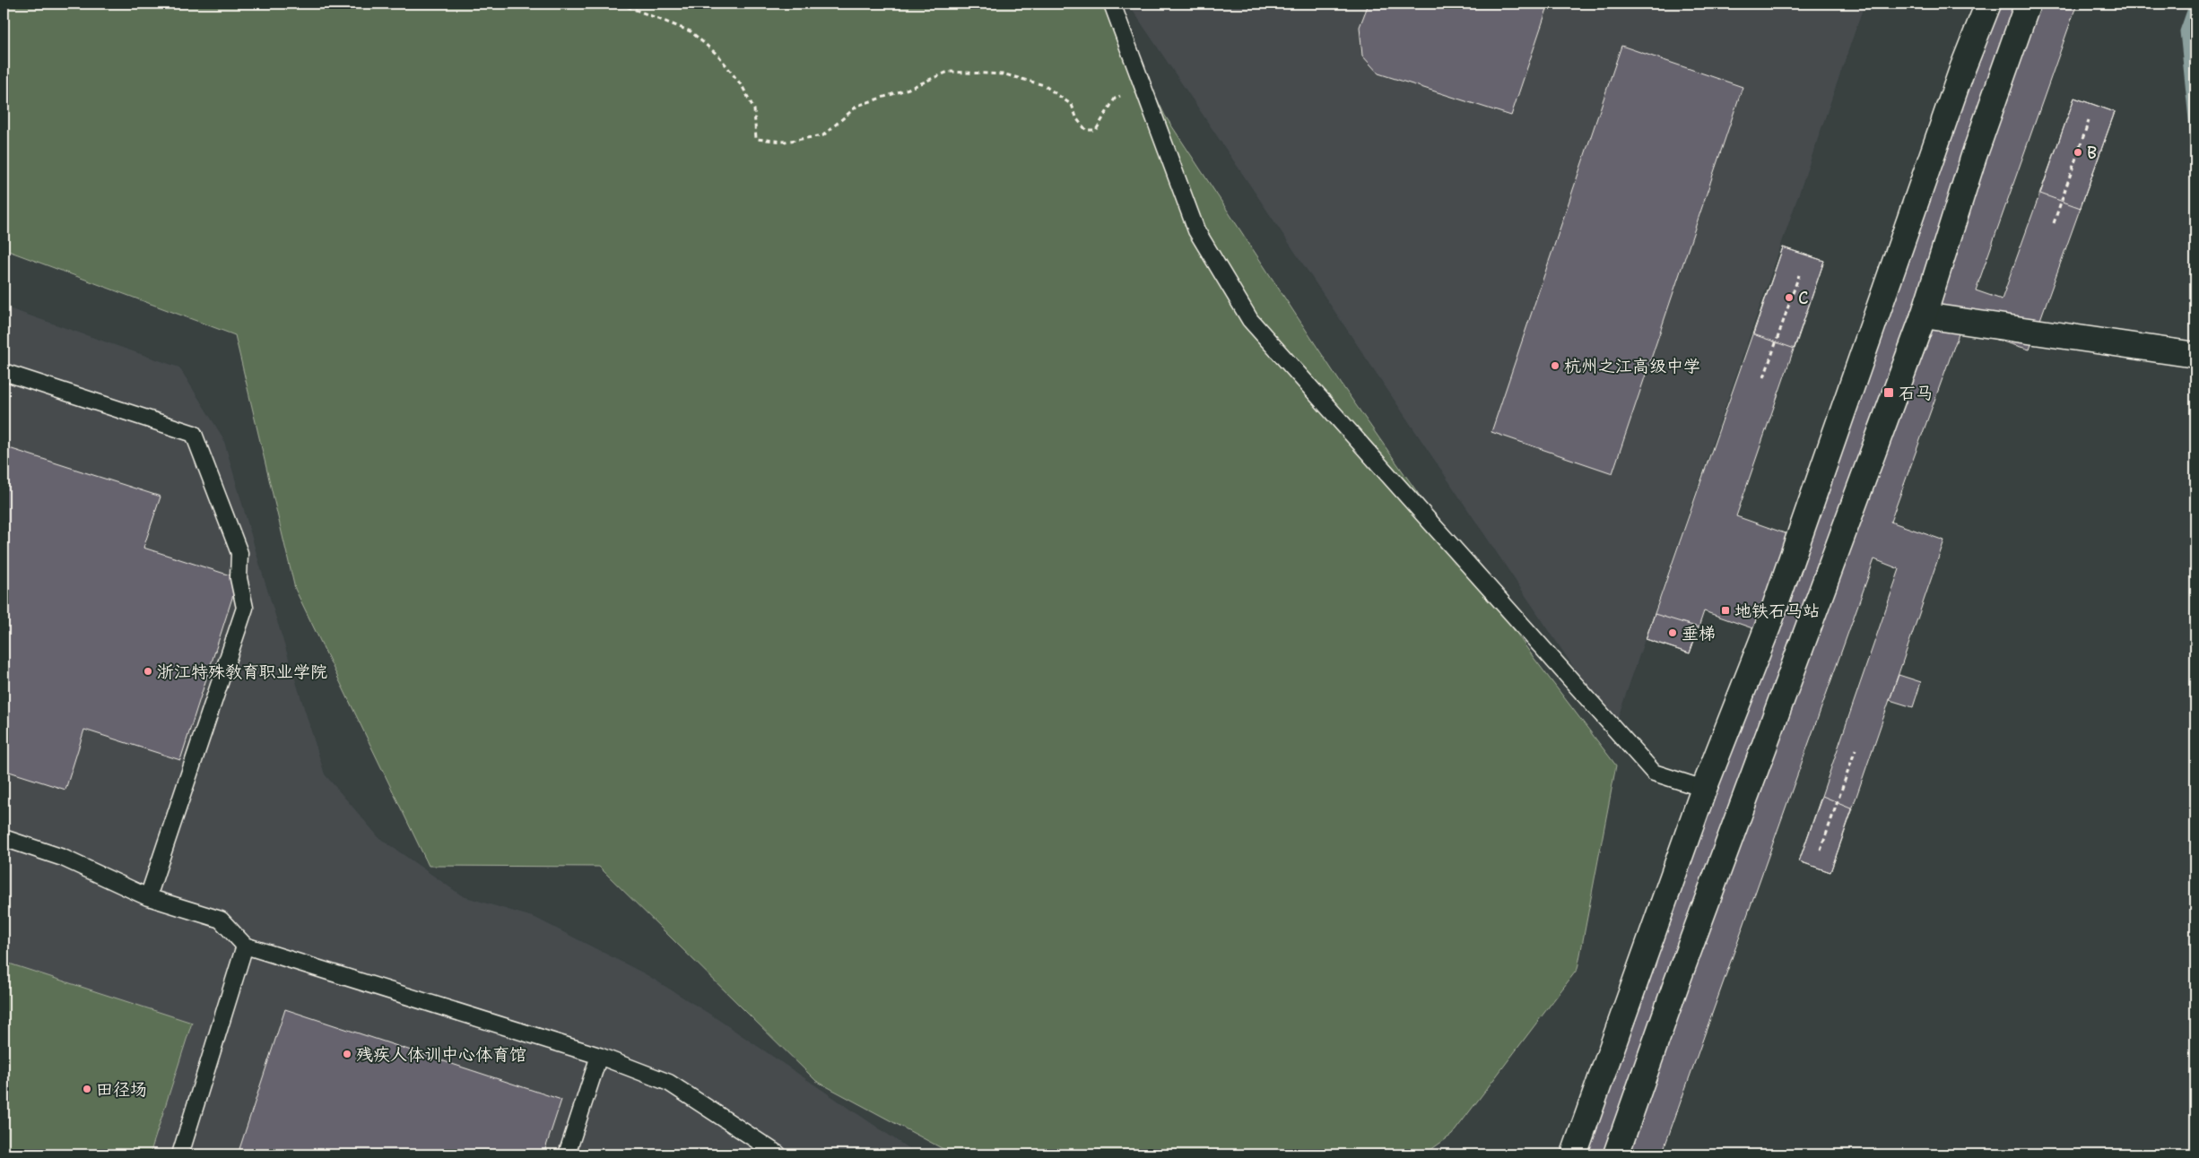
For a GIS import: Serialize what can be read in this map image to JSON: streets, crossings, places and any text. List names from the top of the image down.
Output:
{
  "places": {
    "other": [
      "B",
      "C",
      "杭州之江高级中学",
      "垂梯",
      "浙江特殊教育职业学院",
      "残疾人体训中心体育馆",
      "田径场"
    ],
    "transit": ["石马", "地铁石马站"]
  }
}
